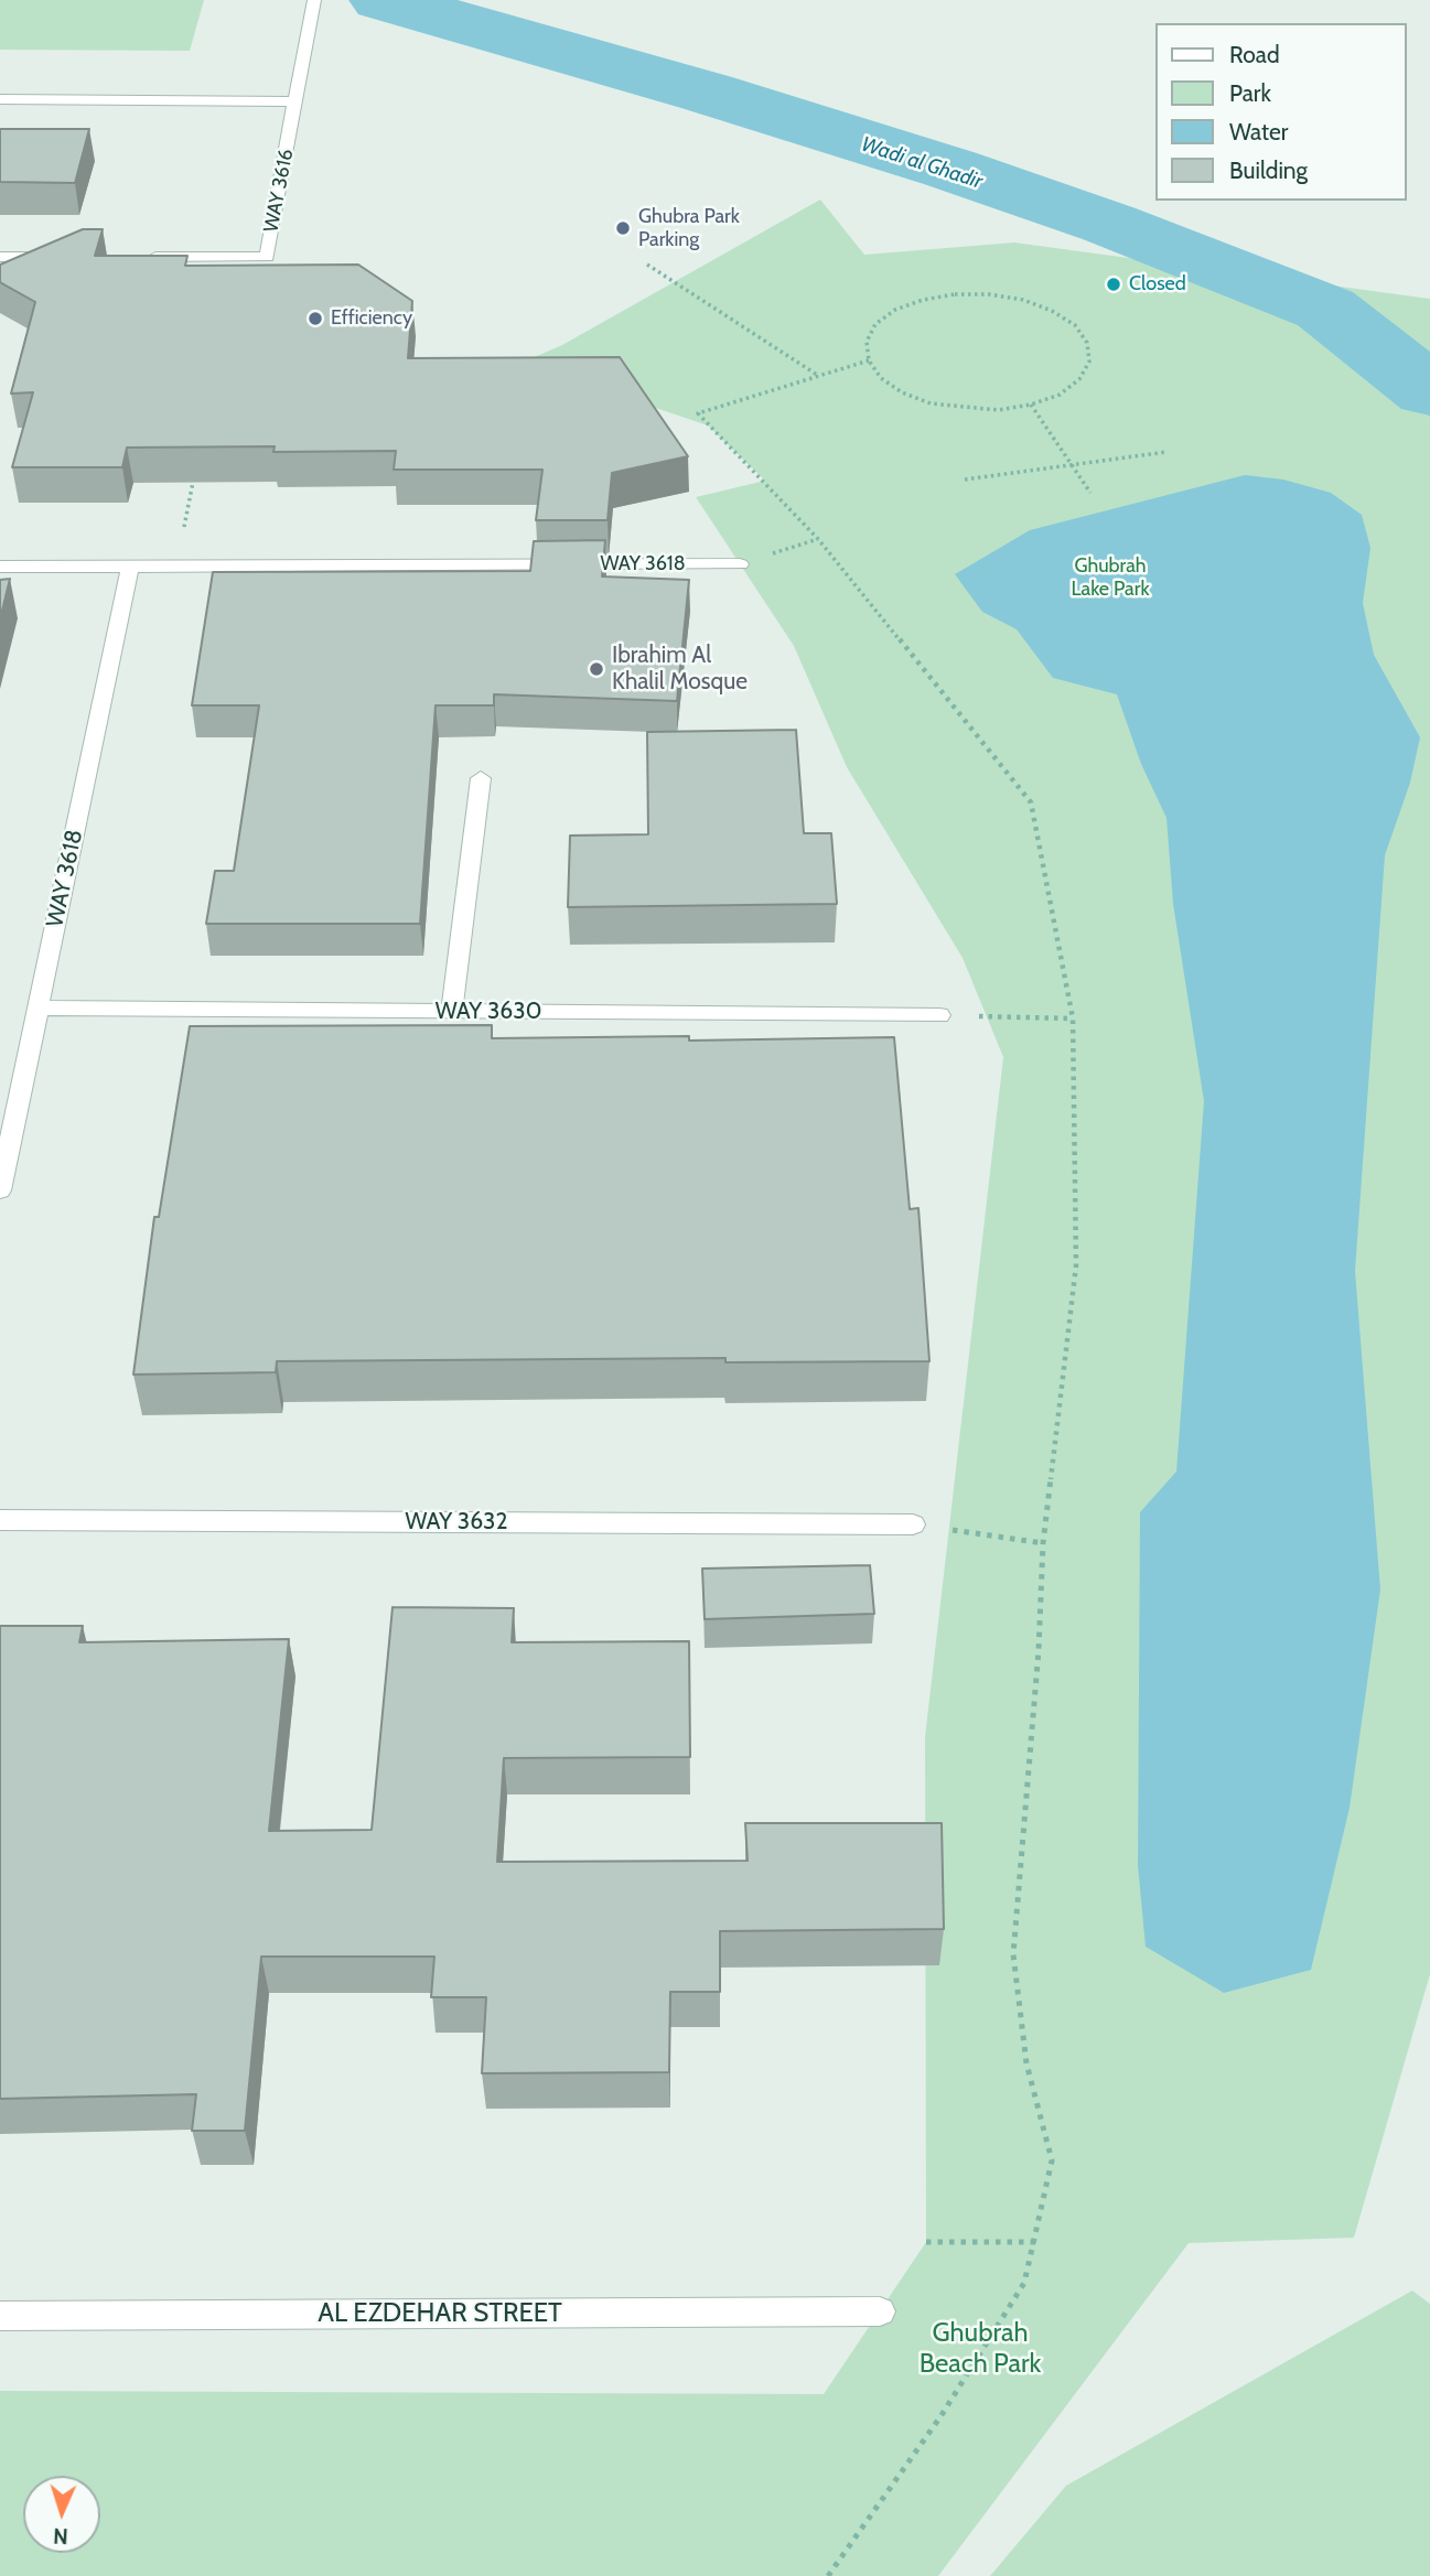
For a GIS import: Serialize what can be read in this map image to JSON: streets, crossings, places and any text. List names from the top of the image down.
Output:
{
  "streets": {
    "street": [
      "WAY 3616",
      "WAY 3618",
      "WAY 3630",
      "WAY 3632",
      "AL EZDEHAR STREET"
    ]
  },
  "crossings": [
    ["WAY 3618", "WAY 3630"]
  ],
  "water": ["Wadi al Ghadir"],
  "parks": ["Ghubrah Lake Park", "Ghubrah Beach Park"],
  "places": [
    "Ghubra Park Parking",
    "Closed",
    "Efficiency",
    "Ibrahim Al Khalil Mosque"
  ],
  "legend": [
    "Road",
    "Park",
    "Water",
    "Building"
  ],
  "north": "bottom"
}
